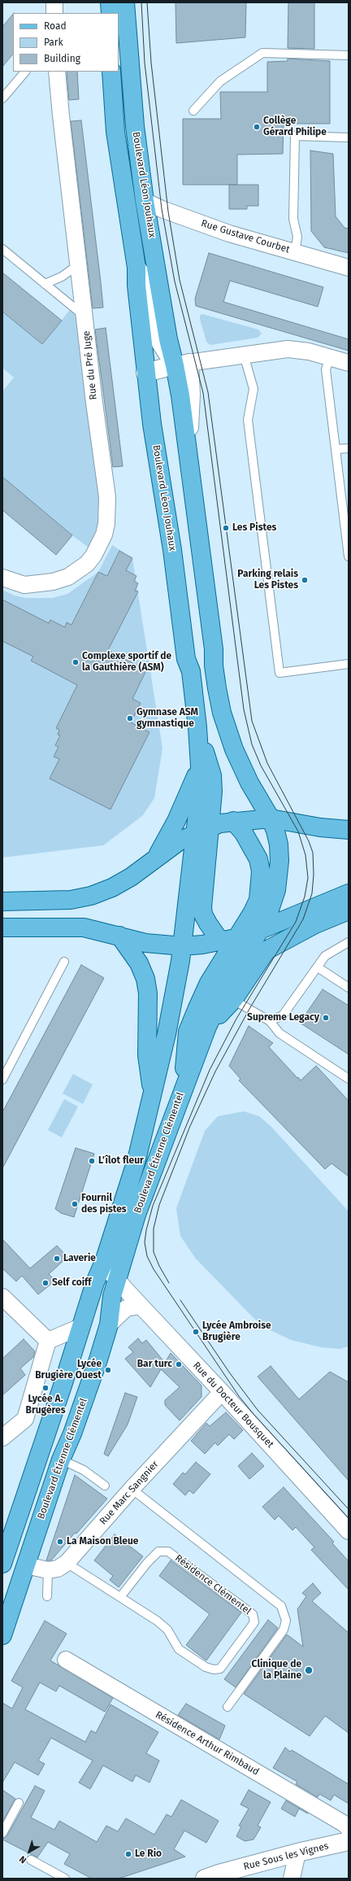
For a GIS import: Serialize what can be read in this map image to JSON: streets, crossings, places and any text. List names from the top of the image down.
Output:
{
  "streets": {
    "main road": ["Boulevard Léon Jouhaux", "Boulevard Étienne Clémentel"],
    "street": [
      "Rue Gustave Courbet",
      "Rue du Pré Juge",
      "Rue du Docteur Bousquet",
      "Rue Marc Sangnier",
      "Résidence Arthur Rimbaud",
      "Rue Sous les Vignes"
    ],
    "lane": ["Résidence Clémentel"]
  },
  "crossings": [
    ["Boulevard Léon Jouhaux", "Rue Gustave Courbet"],
    ["Boulevard Léon Jouhaux", "Boulevard Étienne Clémentel"],
    ["Boulevard Étienne Clémentel", "Rue du Docteur Bousquet"],
    ["Rue du Docteur Bousquet", "Rue Marc Sangnier"],
    ["Rue Marc Sangnier", "Résidence Clémentel"]
  ],
  "places": [
    "Collège Gérard Philipe",
    "Les Pistes",
    "Parking relais Les Pistes",
    "Complexe sportif de la Gauthière (ASM)",
    "Gymnase ASM gymnastique",
    "Supreme Legacy",
    "L'îlot fleur",
    "Fournil des pistes",
    "Laverie",
    "Self coiff",
    "Lycée Ambroise Brugière",
    "Bar turc",
    "Lycée Brugière Ouest",
    "Lycée A. Brugères",
    "La Maison Bleue",
    "Clinique de la Plaine",
    "Le Rio"
  ],
  "legend": ["Road", "Park", "Building"],
  "north": "bottom left"
}
